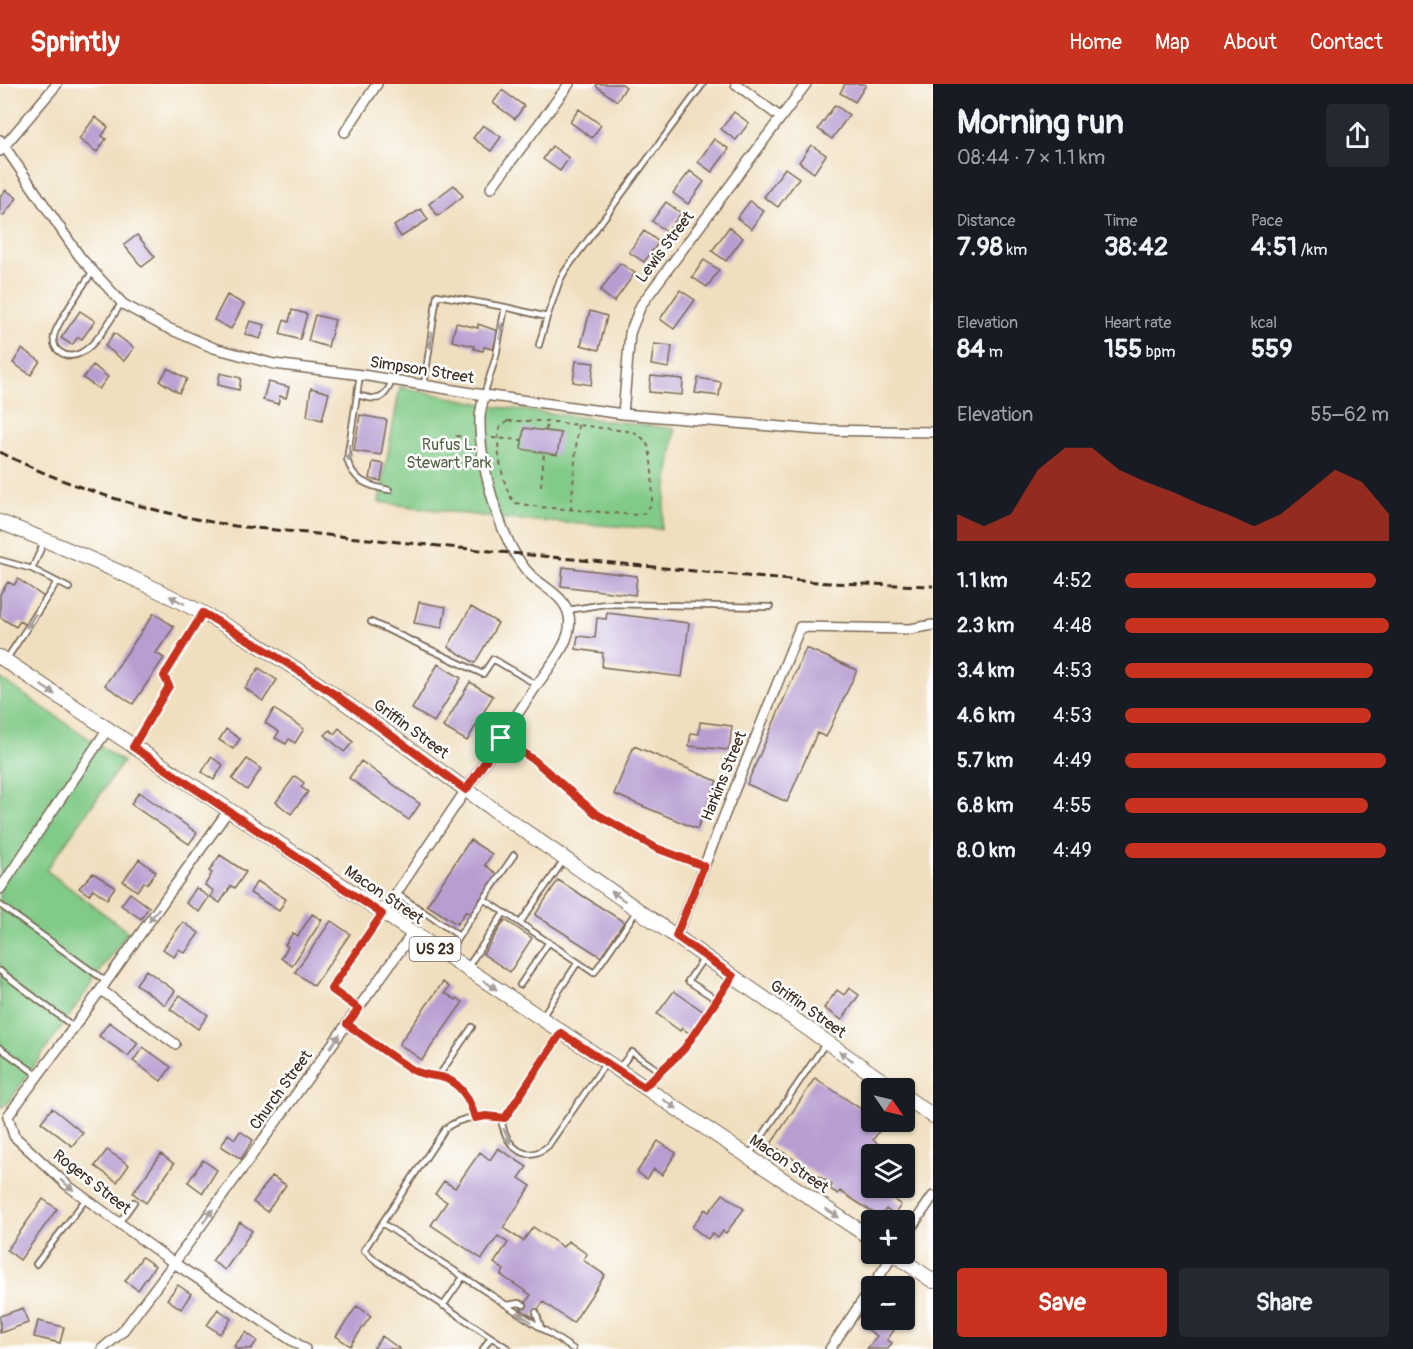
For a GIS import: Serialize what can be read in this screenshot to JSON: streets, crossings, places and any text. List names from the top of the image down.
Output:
{
  "streets": {
    "main road": ["Griffin Street", "Macon Street", "US 23"],
    "street": [
      "Lewis Street",
      "Simpson Street",
      "Harkins Street",
      "Church Street",
      "Rogers Street"
    ]
  },
  "crossings": [
    ["Lewis Street", "Simpson Street"],
    ["Griffin Street", "Harkins Street"],
    ["Macon Street", "Church Street"],
    ["Macon Street", "Rogers Street"],
    ["Church Street", "Rogers Street"]
  ],
  "one_way": ["Macon Street", "Church Street"],
  "parks": ["Rufus L. Stewart Park"],
  "north": "bottom right",
  "page": {
    "header": "Sprintly",
    "nav": [
      "Home",
      "Map",
      "About",
      "Contact"
    ],
    "heading": ["Morning run", "08:44 · 7 × 1.1 km"],
    "stats": [
      ["Distance", "7.98 km"],
      ["Time", "38:42"],
      ["Pace", "4:51 /km"],
      ["Elevation", "84 m"],
      ["Heart rate", "155 bpm"],
      ["kcal", "559"]
    ],
    "chart": ["Elevation", "55–62 m"],
    "list": [
      {
        "name": "1.1 km",
        "note": "4:52"
      },
      {
        "name": "2.3 km",
        "note": "4:48"
      },
      {
        "name": "3.4 km",
        "note": "4:53"
      },
      {
        "name": "4.6 km",
        "note": "4:53"
      },
      {
        "name": "5.7 km",
        "note": "4:49"
      },
      {
        "name": "6.8 km",
        "note": "4:55"
      },
      {
        "name": "8.0 km",
        "note": "4:49"
      }
    ],
    "map_buttons": ["+", "−"],
    "buttons": ["Save", "Share"]
  }
}
